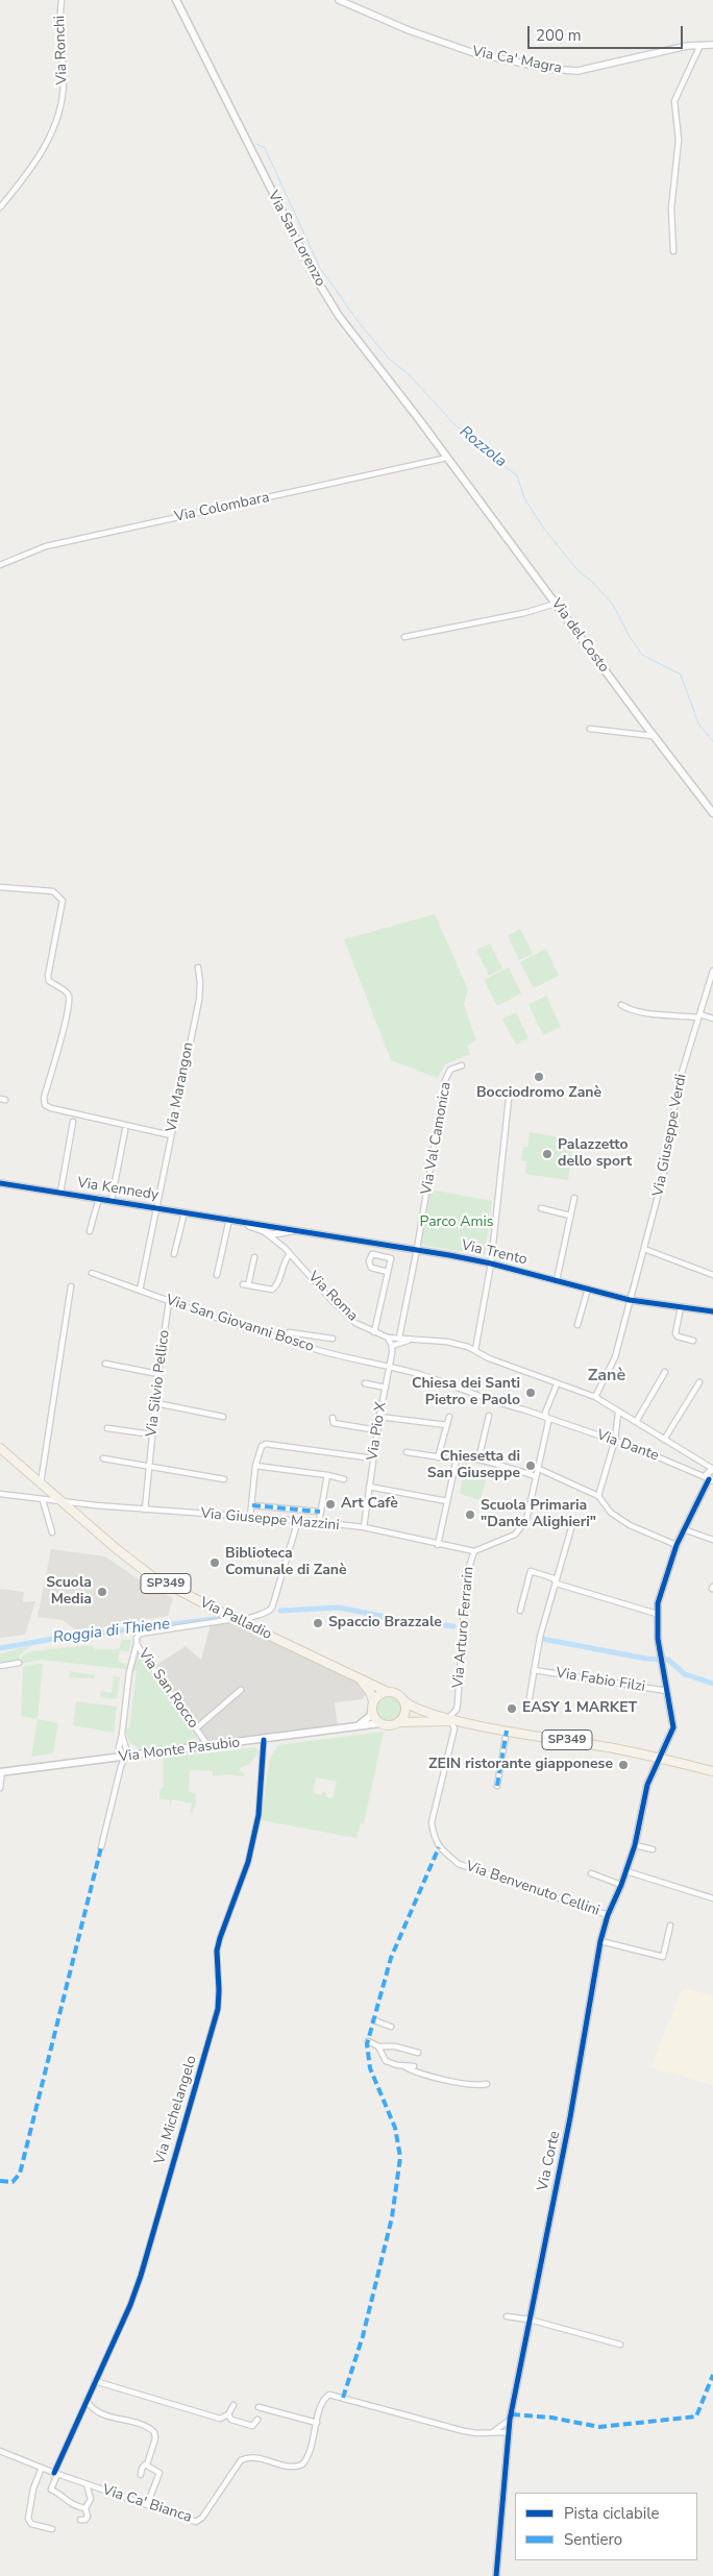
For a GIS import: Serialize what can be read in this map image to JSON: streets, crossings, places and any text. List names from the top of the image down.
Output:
{
  "streets": {
    "main road": [
      "Via San Lorenzo",
      "Via del Costo",
      "SP349",
      "Via Palladio",
      "Via Monte Pasubio"
    ],
    "street": [
      "Via Ronchi",
      "Via Ca' Magra",
      "Via Colombara",
      "Via Marangon",
      "Via Giuseppe Verdi",
      "Via Val Camonica",
      "Via Kennedy",
      "Via Trento",
      "Via Roma",
      "Via San Giovanni Bosco",
      "Via Silvio Pellico",
      "Via Pio X",
      "Via Dante",
      "Via Giuseppe Mazzini",
      "Via Arturo Ferrarin",
      "Via Fabio Filzi",
      "Via San Rocco",
      "Via Benvenuto Cellini",
      "Via Michelangelo",
      "Via Corte",
      "Via Ca' Bianca"
    ]
  },
  "crossings": [
    ["Via San Lorenzo", "Via Colombara"],
    ["Via San Lorenzo", "Via del Costo"],
    ["Via Colombara", "Via del Costo"],
    ["Via Marangon", "Via Kennedy"],
    ["Via Marangon", "Via San Giovanni Bosco"],
    ["Via Giuseppe Verdi", "Via Trento"],
    ["Via Giuseppe Verdi", "Via Roma"],
    ["Via Val Camonica", "Via Trento"],
    ["Via Val Camonica", "Via Roma"],
    ["Via Kennedy", "Via Trento"],
    ["Via Kennedy", "Via Roma"],
    ["Via Trento", "Via Roma"],
    ["Via Roma", "Via Pio X"],
    ["Via Roma", "Via Arturo Ferrarin"],
    ["Via San Giovanni Bosco", "Via Silvio Pellico"],
    ["Via San Giovanni Bosco", "Via Pio X"],
    ["Via San Giovanni Bosco", "Via Dante"],
    ["Via San Giovanni Bosco", "Via Arturo Ferrarin"],
    ["Via Silvio Pellico", "Via Giuseppe Mazzini"],
    ["Via Pio X", "Via Giuseppe Mazzini"],
    ["Via Dante", "Via Arturo Ferrarin"],
    ["Via Dante", "Via Corte"],
    ["Via Giuseppe Mazzini", "Via Palladio"],
    ["Via Giuseppe Mazzini", "Via Arturo Ferrarin"],
    ["Via Giuseppe Mazzini", "Via San Rocco"],
    ["SP349", "Via Palladio"],
    ["SP349", "Via Arturo Ferrarin"],
    ["SP349", "Via Monte Pasubio"],
    ["SP349", "Via Benvenuto Cellini"],
    ["SP349", "Via Corte"],
    ["Via Palladio", "Via San Rocco"],
    ["Via Fabio Filzi", "Via Corte"],
    ["Via San Rocco", "Via Monte Pasubio"],
    ["Via Monte Pasubio", "Via Michelangelo"],
    ["Via Benvenuto Cellini", "Via Corte"],
    ["Via Michelangelo", "Via Ca' Bianca"],
    ["Via Corte", "Via Ca' Bianca"]
  ],
  "districts": ["Zanè"],
  "water": ["Rozzola", "Roggia di Thiene"],
  "parks": ["Parco Amis"],
  "places": [
    "Bocciodromo Zanè",
    "Palazzetto dello sport",
    "Chiesa dei Santi Pietro e Paolo",
    "Chiesetta di San Giuseppe",
    "Art Cafè",
    "Scuola Primaria \"Dante Alighieri\"",
    "Biblioteca Comunale di Zanè",
    "Scuola Media",
    "Spaccio Brazzale",
    "EASY 1 MARKET",
    "ZEIN ristorante giapponese"
  ],
  "legend": ["Pista ciclabile", "Sentiero"],
  "scale_bar": "200 m"
}
